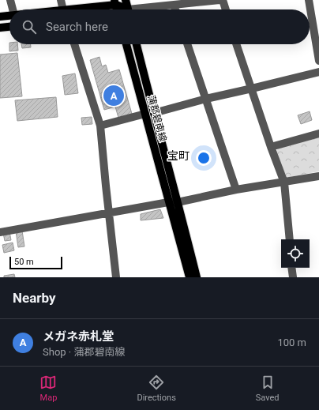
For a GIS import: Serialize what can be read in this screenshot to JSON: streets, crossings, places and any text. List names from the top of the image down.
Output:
{
  "streets": {
    "main road": ["蒲郡碧南線"]
  },
  "districts": ["宝町"],
  "scale_bar": "50 m",
  "page": {
    "search": "Search here",
    "pins": "A",
    "scale": "50 m",
    "heading": "Nearby",
    "list": [
      {
        "mark": "A",
        "name": "メガネ赤札堂",
        "note": "Shop · 蒲郡碧南線",
        "value": "100 m"
      }
    ],
    "nav": ["Map", "Directions", "Saved"]
  }
}
